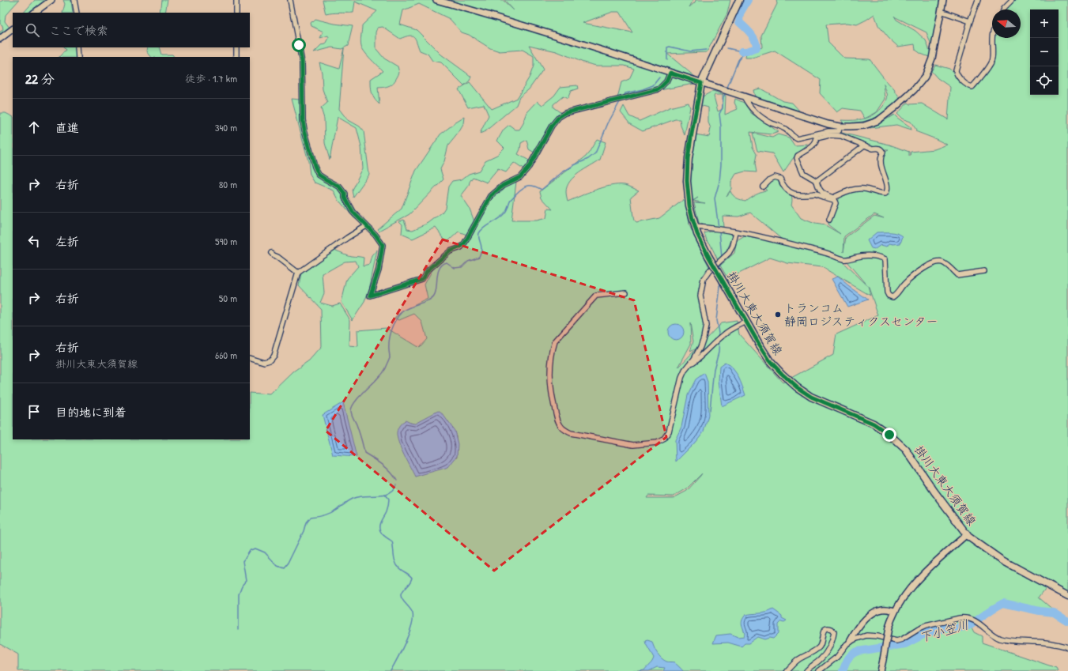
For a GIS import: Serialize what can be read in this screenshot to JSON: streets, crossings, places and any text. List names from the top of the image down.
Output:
{
  "streets": {
    "main road": ["掛川大東大須賀線"]
  },
  "water": ["下小笠川"],
  "places": ["トランコム 静岡ロジスティクスセンター"],
  "north": "left",
  "page": {
    "map_buttons": ["+", "−"],
    "search": "ここで検索",
    "heading": ["22 分", "徒歩 · 1.7 km"],
    "list": [
      ["直進", "340 m"],
      ["右折", "80 m"],
      ["左折", "590 m"],
      ["右折", "50 m"],
      ["右折", "掛川大東大須賀線", "660 m"],
      "目的地に到着"
    ]
  }
}
